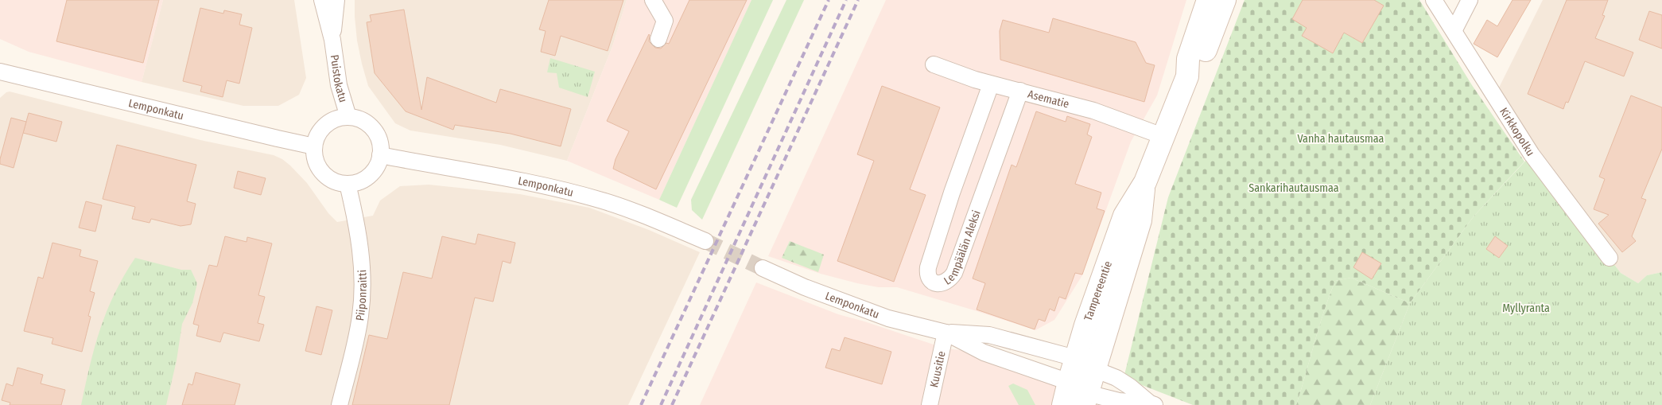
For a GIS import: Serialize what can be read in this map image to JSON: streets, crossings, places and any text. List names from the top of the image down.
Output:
{
  "streets": {
    "main road": ["Tampereentie"],
    "street": [
      "Puistokatu",
      "Asematie",
      "Lemponkatu",
      "Kirkkopolku",
      "Lempäälän Aleksi",
      "Piiponraitti",
      "Kuusitie"
    ]
  },
  "crossings": [
    ["Puistokatu", "Lemponkatu"],
    ["Puistokatu", "Piiponraitti"],
    ["Asematie", "Lempäälän Aleksi"],
    ["Asematie", "Tampereentie"],
    ["Lemponkatu", "Tampereentie"],
    ["Lemponkatu", "Piiponraitti"],
    ["Lemponkatu", "Kuusitie"]
  ],
  "parks": ["Vanha hautausmaa", "Sankarihautausmaa", "Myllyranta"]
}
